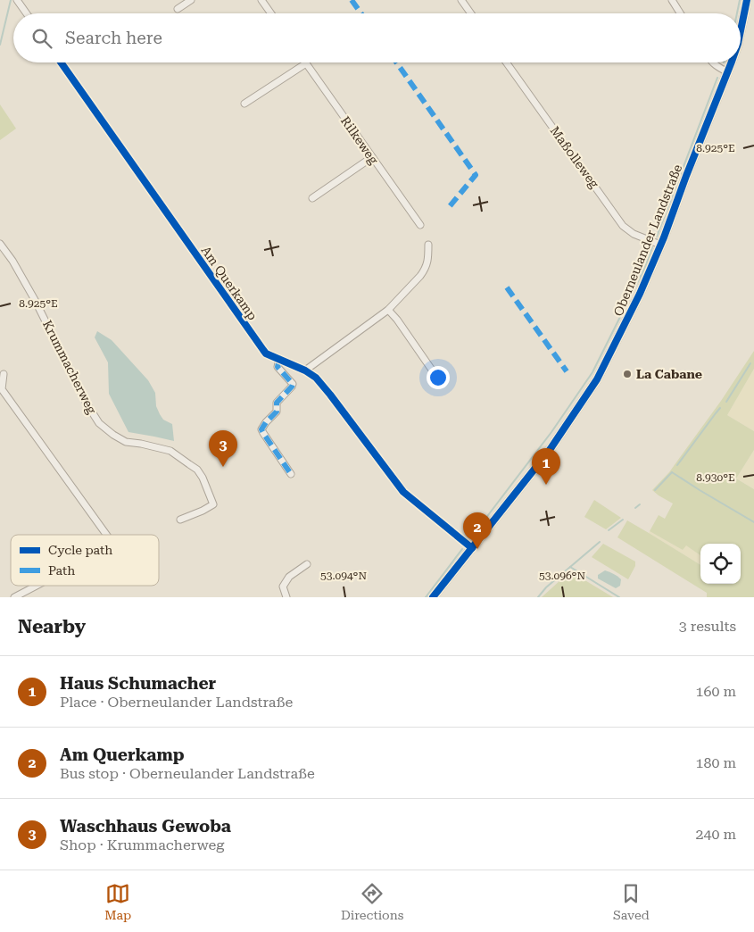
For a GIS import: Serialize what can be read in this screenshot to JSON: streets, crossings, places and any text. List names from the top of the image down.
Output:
{
  "streets": {
    "street": [
      "Rilkeweg",
      "Maßolleweg",
      "Oberneulander Landstraße",
      "Am Querkamp",
      "Krummacherweg"
    ]
  },
  "crossings": [
    ["Maßolleweg", "Oberneulander Landstraße"],
    ["Oberneulander Landstraße", "Am Querkamp"]
  ],
  "places": ["La Cabane"],
  "legend": ["Cycle path", "Path"],
  "page": {
    "search": "Search here",
    "pins": ["3", "1", "2"],
    "heading": ["Nearby", "3 results"],
    "list": [
      {
        "mark": "1",
        "name": "Haus Schumacher",
        "note": "Place · Oberneulander Landstraße",
        "value": "160 m"
      },
      {
        "mark": "2",
        "name": "Am Querkamp",
        "note": "Bus stop · Oberneulander Landstraße",
        "value": "180 m"
      },
      {
        "mark": "3",
        "name": "Waschhaus Gewoba",
        "note": "Shop · Krummacherweg",
        "value": "240 m"
      }
    ],
    "nav": ["Map", "Directions", "Saved"]
  },
  "coordinates": [
    "8.925°E",
    "8.930°E",
    "53.094°N",
    "53.096°N"
  ]
}
